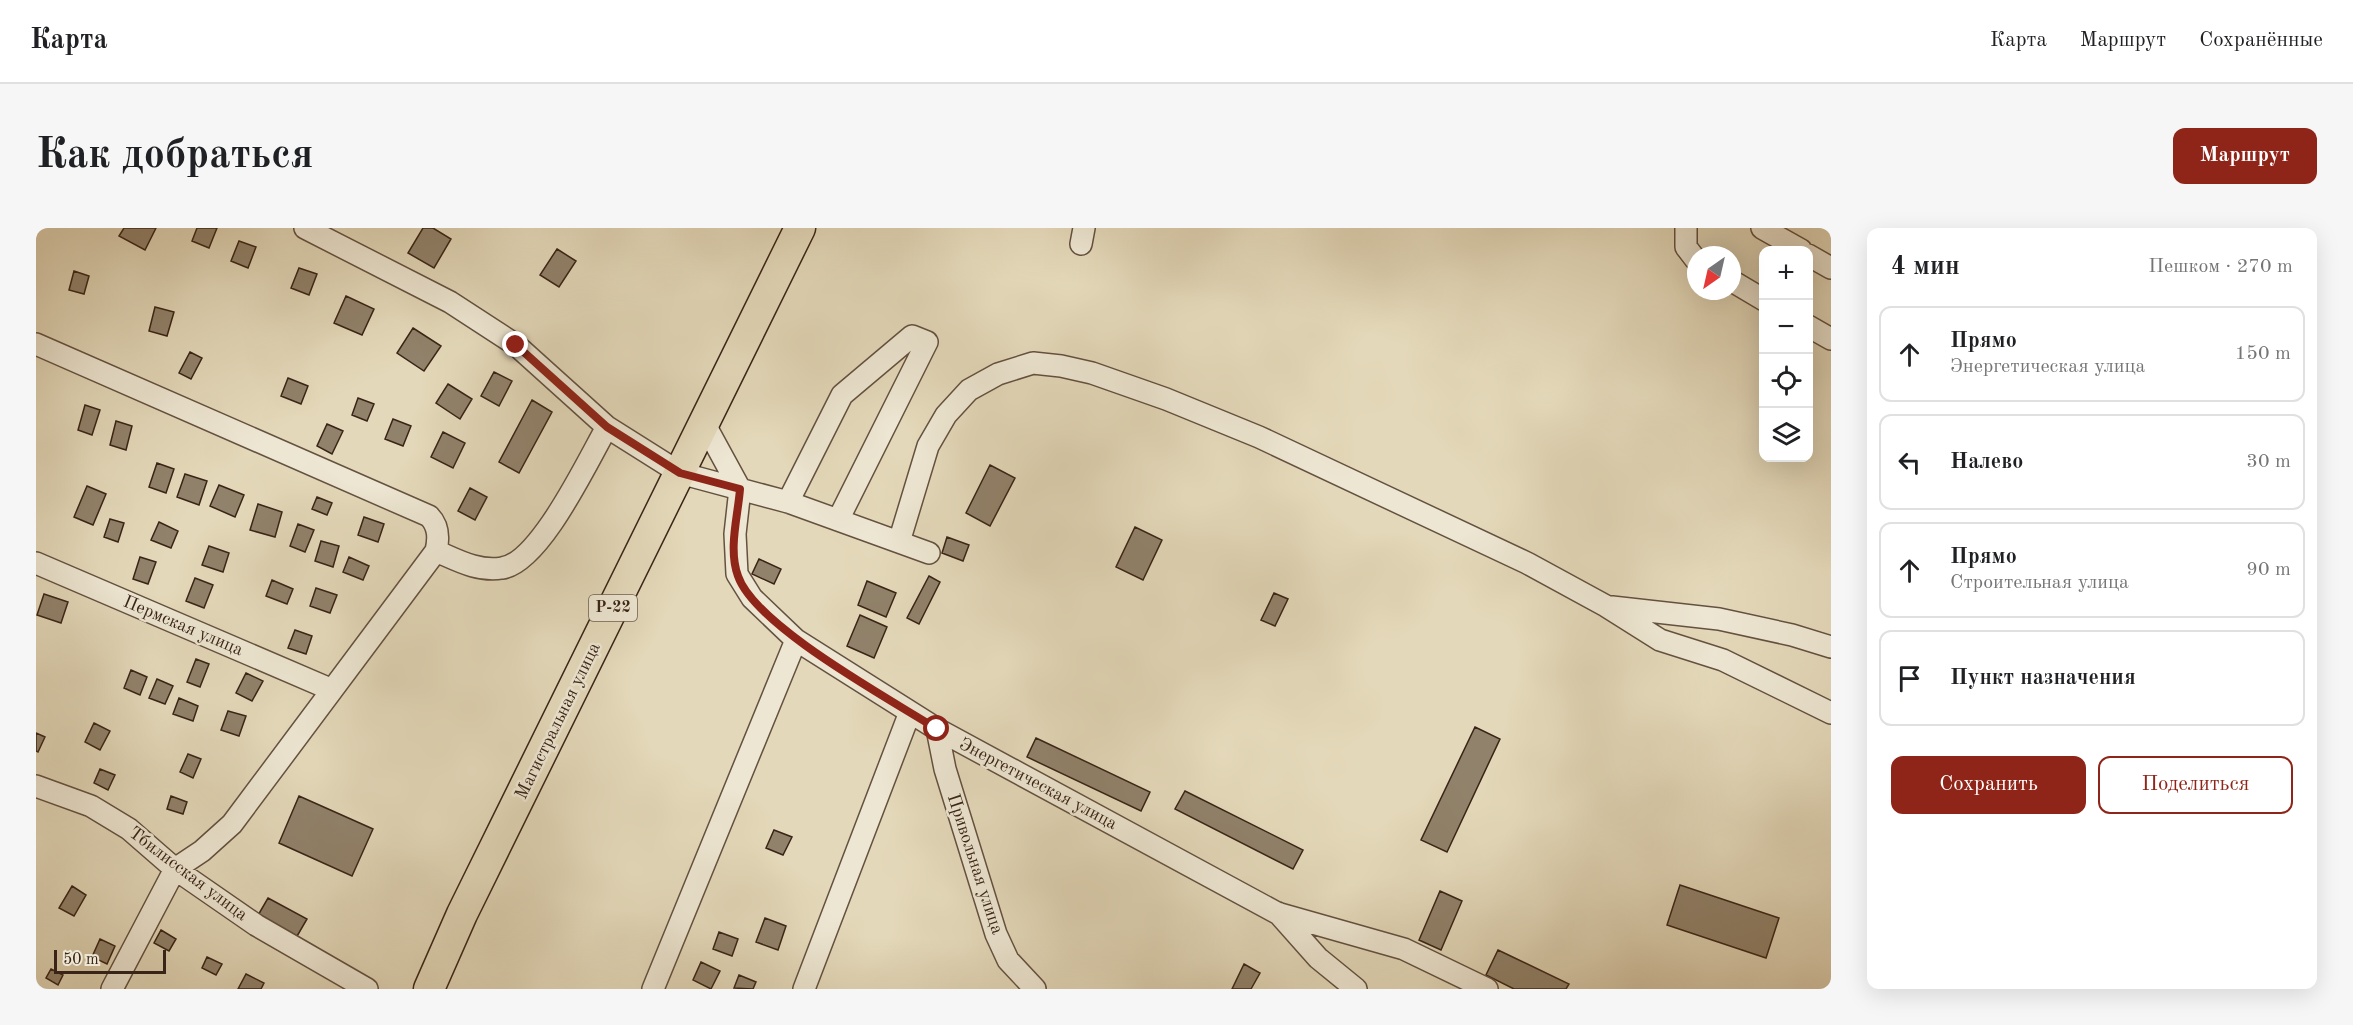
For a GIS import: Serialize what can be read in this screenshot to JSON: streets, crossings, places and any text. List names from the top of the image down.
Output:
{
  "streets": {
    "highway": ["Р-22", "Магистральная улица"],
    "street": [
      "Пермская улица",
      "Энергетическая улица",
      "Привольная улица",
      "Тбилисская улица"
    ]
  },
  "crossings": [
    ["Энергетическая улица", "Привольная улица"]
  ],
  "scale_bar": "50 m",
  "north": "bottom left",
  "page": {
    "header": "Карта",
    "nav": ["Карта", "Маршрут", "Сохранённые"],
    "buttons": [
      "Маршрут",
      ["Сохранить", "Поделиться"]
    ],
    "title": "Как добраться",
    "heading": ["4 мин", "Пешком · 270 m"],
    "map_buttons": ["+", "−"],
    "list": [
      ["Прямо", "Энергетическая улица", "150 m"],
      ["Налево", "30 m"],
      ["Прямо", "Строительная улица", "90 m"],
      "Пункт назначения"
    ],
    "scale": "50 m"
  }
}
